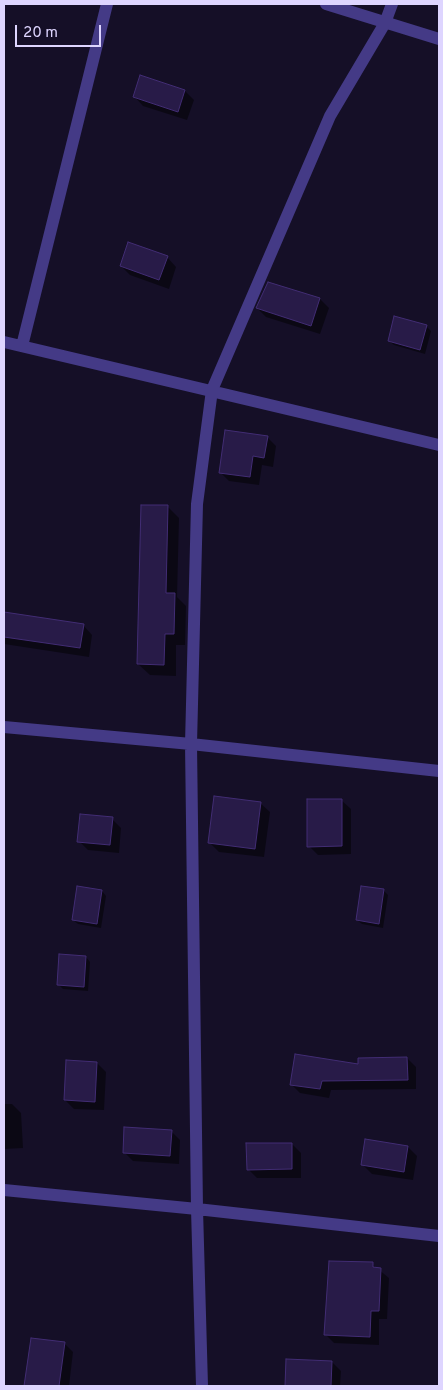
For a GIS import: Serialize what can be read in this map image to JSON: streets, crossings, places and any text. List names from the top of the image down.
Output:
{
  "scale_bar": "20 m"
}
